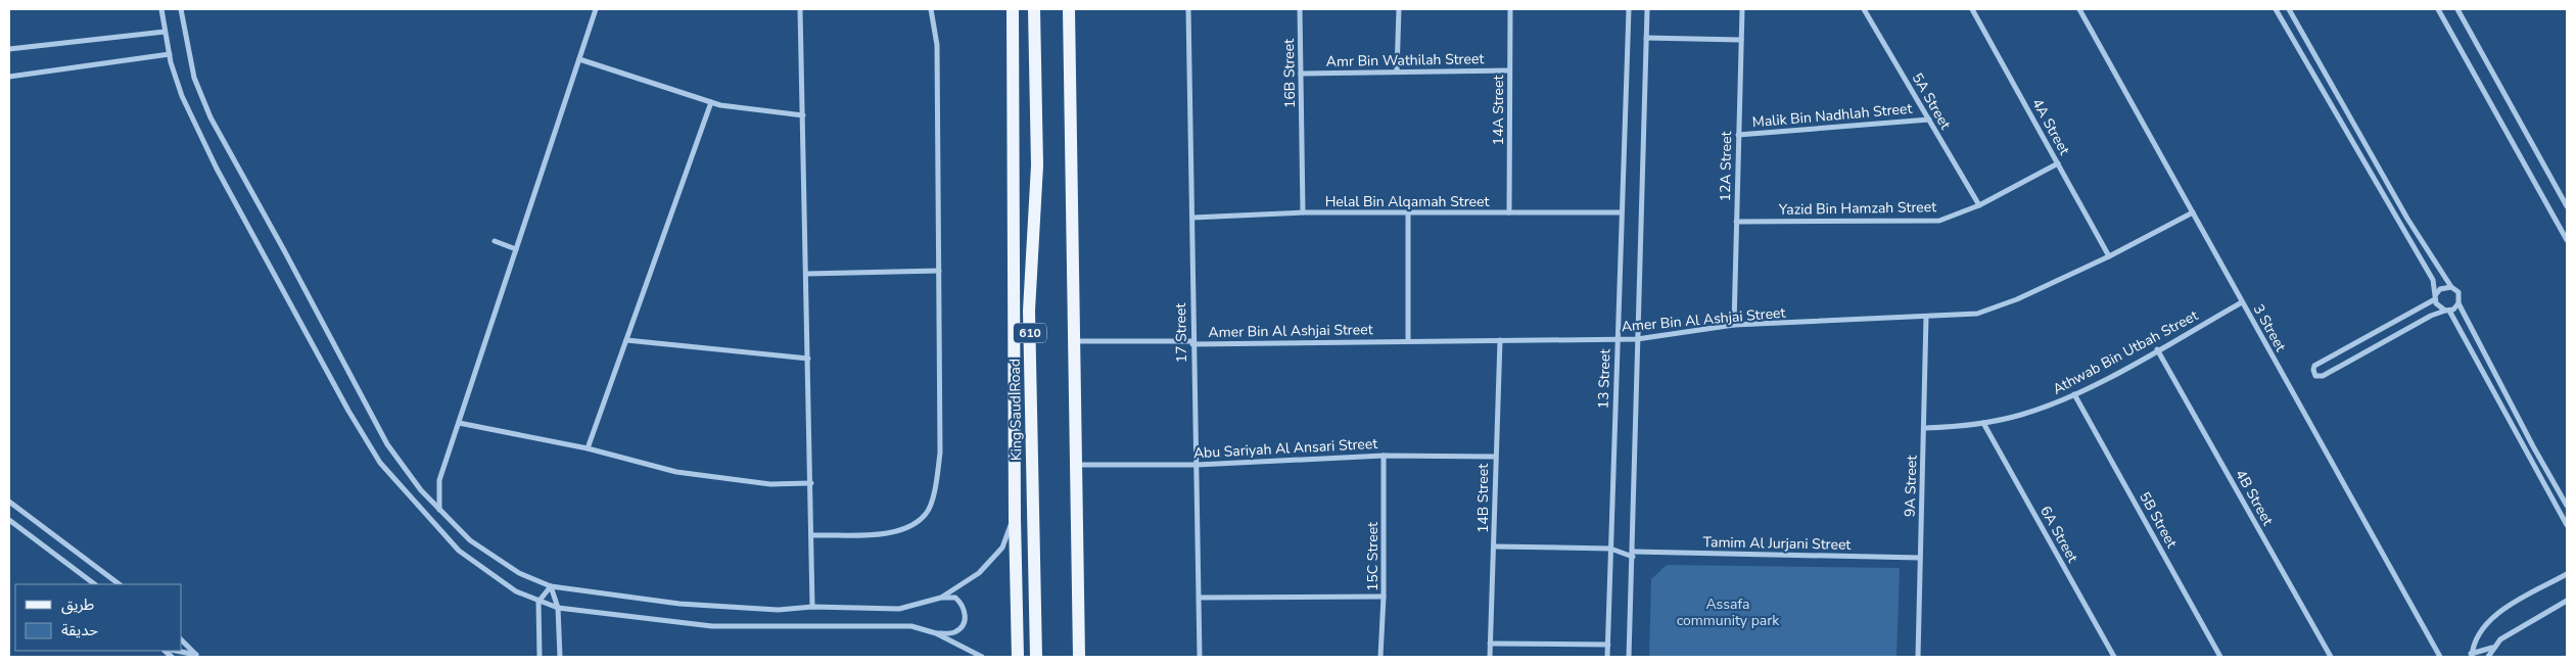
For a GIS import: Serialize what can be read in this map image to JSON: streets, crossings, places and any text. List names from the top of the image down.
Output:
{
  "streets": {
    "main road": ["610", "King Saud Road"],
    "street": [
      "Amr Bin Wathilah Street",
      "16B Street",
      "5A Street",
      "14A Street",
      "Malik Bin Nadhlah Street",
      "4A Street",
      "12A Street",
      "Helal Bin Alqamah Street",
      "Yazid Bin Hamzah Street",
      "Amer Bin Al Ashjai Street",
      "3 Street",
      "17 Street",
      "Athwab Bin Utbah Street",
      "13 Street",
      "Abu Sariyah Al Ansari Street",
      "9A Street",
      "4B Street",
      "14B Street",
      "5B Street",
      "6A Street",
      "Tamim Al Jurjani Street",
      "15C Street"
    ]
  },
  "crossings": [
    ["Amr Bin Wathilah Street", "16B Street"],
    ["Amr Bin Wathilah Street", "14A Street"],
    ["16B Street", "Helal Bin Alqamah Street"],
    ["5A Street", "Malik Bin Nadhlah Street"],
    ["5A Street", "Yazid Bin Hamzah Street"],
    ["14A Street", "Helal Bin Alqamah Street"],
    ["Malik Bin Nadhlah Street", "12A Street"],
    ["4A Street", "Yazid Bin Hamzah Street"],
    ["4A Street", "Amer Bin Al Ashjai Street"],
    ["12A Street", "Yazid Bin Hamzah Street"],
    ["12A Street", "Amer Bin Al Ashjai Street"],
    ["Helal Bin Alqamah Street", "17 Street"],
    ["Helal Bin Alqamah Street", "13 Street"],
    ["Amer Bin Al Ashjai Street", "3 Street"],
    ["Amer Bin Al Ashjai Street", "17 Street"],
    ["Amer Bin Al Ashjai Street", "13 Street"],
    ["Amer Bin Al Ashjai Street", "9A Street"],
    ["Amer Bin Al Ashjai Street", "14B Street"],
    ["3 Street", "Athwab Bin Utbah Street"],
    ["17 Street", "Abu Sariyah Al Ansari Street"],
    ["Athwab Bin Utbah Street", "9A Street"],
    ["Athwab Bin Utbah Street", "4B Street"],
    ["Athwab Bin Utbah Street", "5B Street"],
    ["Athwab Bin Utbah Street", "6A Street"],
    ["13 Street", "Tamim Al Jurjani Street"],
    ["Abu Sariyah Al Ansari Street", "14B Street"],
    ["Abu Sariyah Al Ansari Street", "15C Street"],
    ["9A Street", "Tamim Al Jurjani Street"],
    ["14B Street", "Tamim Al Jurjani Street"]
  ],
  "parks": ["Assafa community park"],
  "legend": ["طريق", "حديقة"]
}
